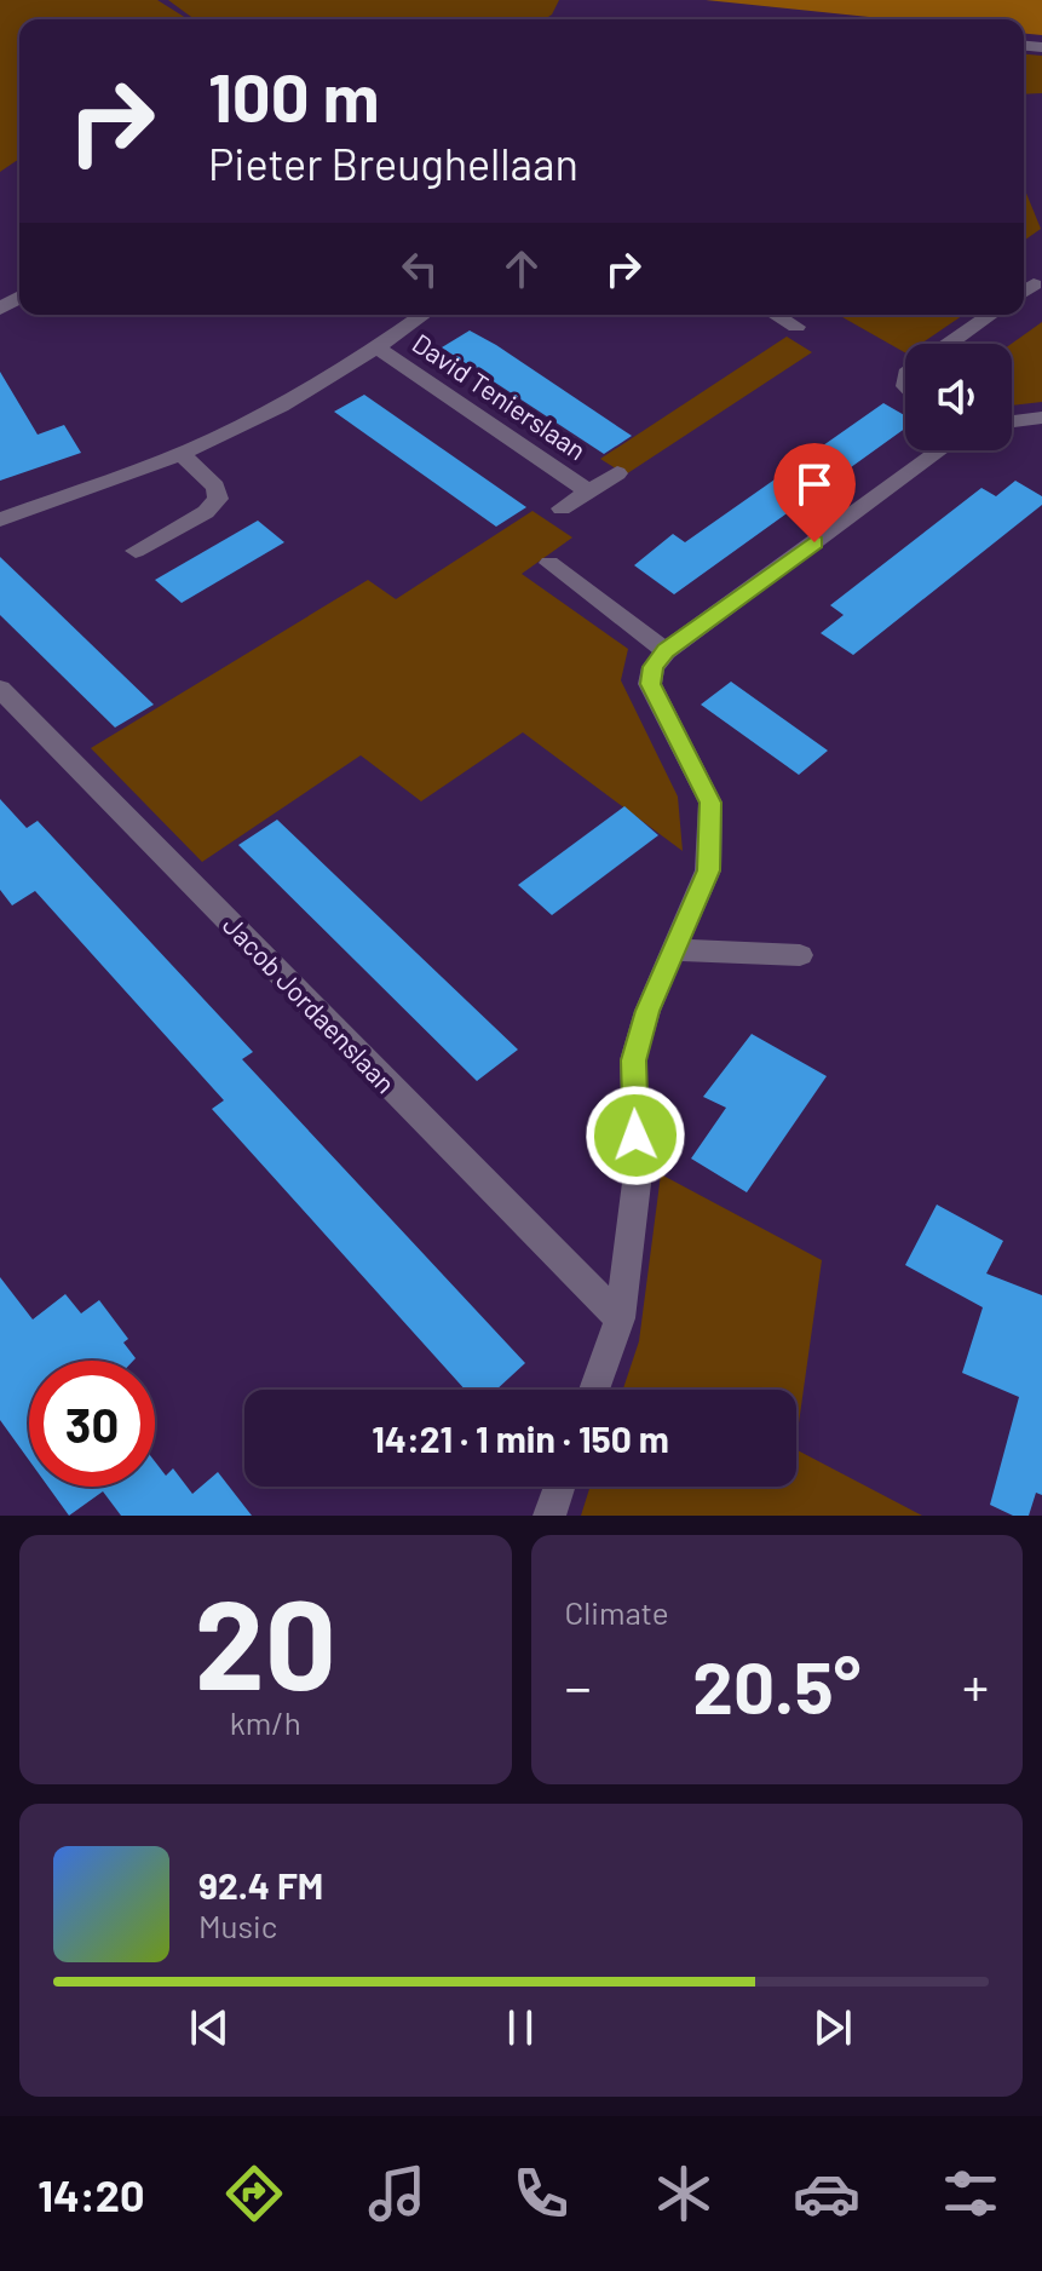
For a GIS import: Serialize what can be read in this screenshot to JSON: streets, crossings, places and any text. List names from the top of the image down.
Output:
{
  "streets": {
    "street": ["David Tenierslaan", "Jacob Jordaenslaan"]
  },
  "page": {
    "turn": ["100 m", "Pieter Breughellaan"],
    "limit": "30",
    "trip": "14:21 · 1 min · 150 m",
    "tile": [
      ["20", "km/h"],
      "Climate"
    ],
    "heat": ["−", "20.5°", "+"],
    "song": ["92.4 FM", "Music"],
    "tabs": "14:20"
  }
}
